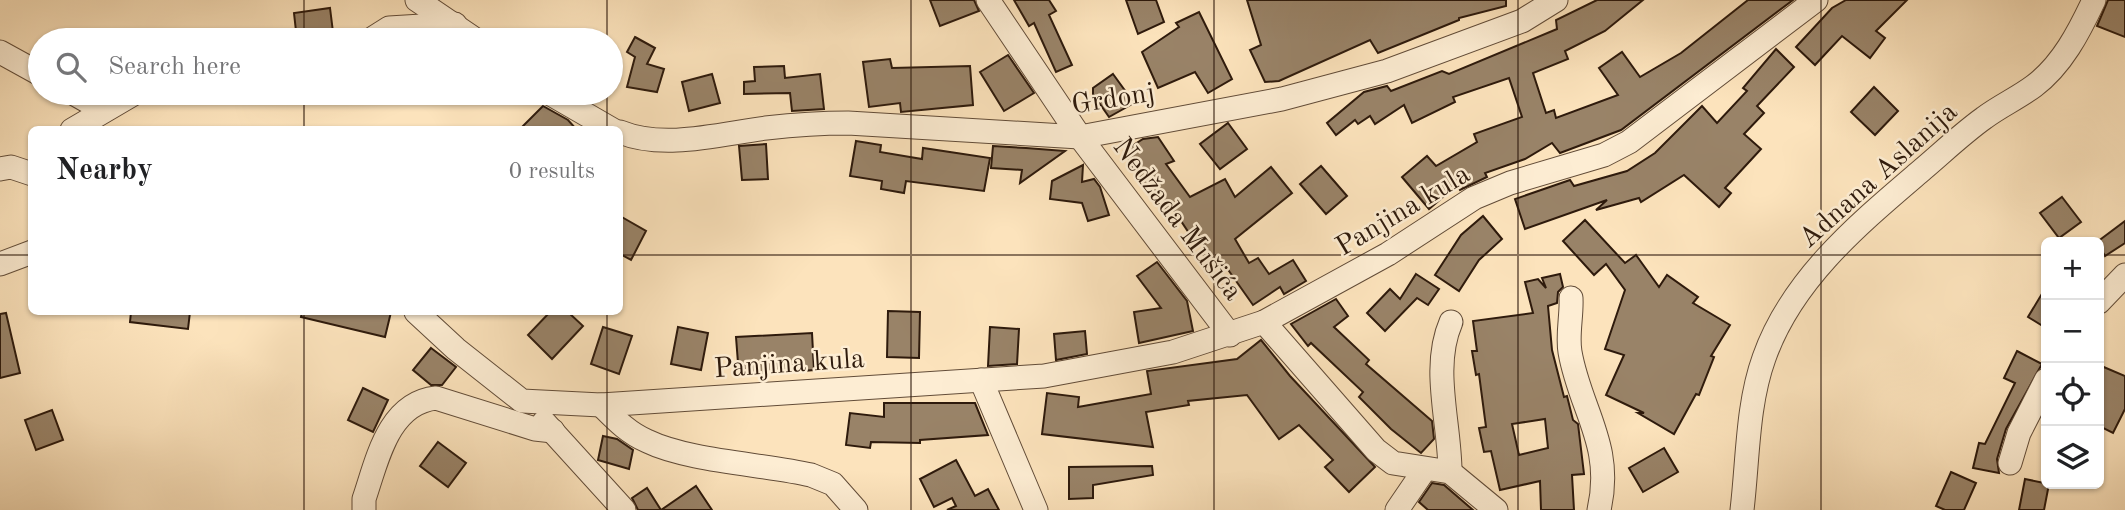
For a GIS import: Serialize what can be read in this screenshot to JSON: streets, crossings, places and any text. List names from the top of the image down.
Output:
{
  "streets": {
    "street": [
      "Grdonj",
      "Adnana Aslanija",
      "Panjina kula",
      "Nedžada Mušića"
    ]
  },
  "crossings": [
    ["Grdonj", "Nedžada Mušića"],
    ["Panjina kula", "Nedžada Mušića"]
  ],
  "page": {
    "search": "Search here",
    "heading": ["Nearby", "0 results"],
    "map_buttons": ["+", "−"]
  }
}
